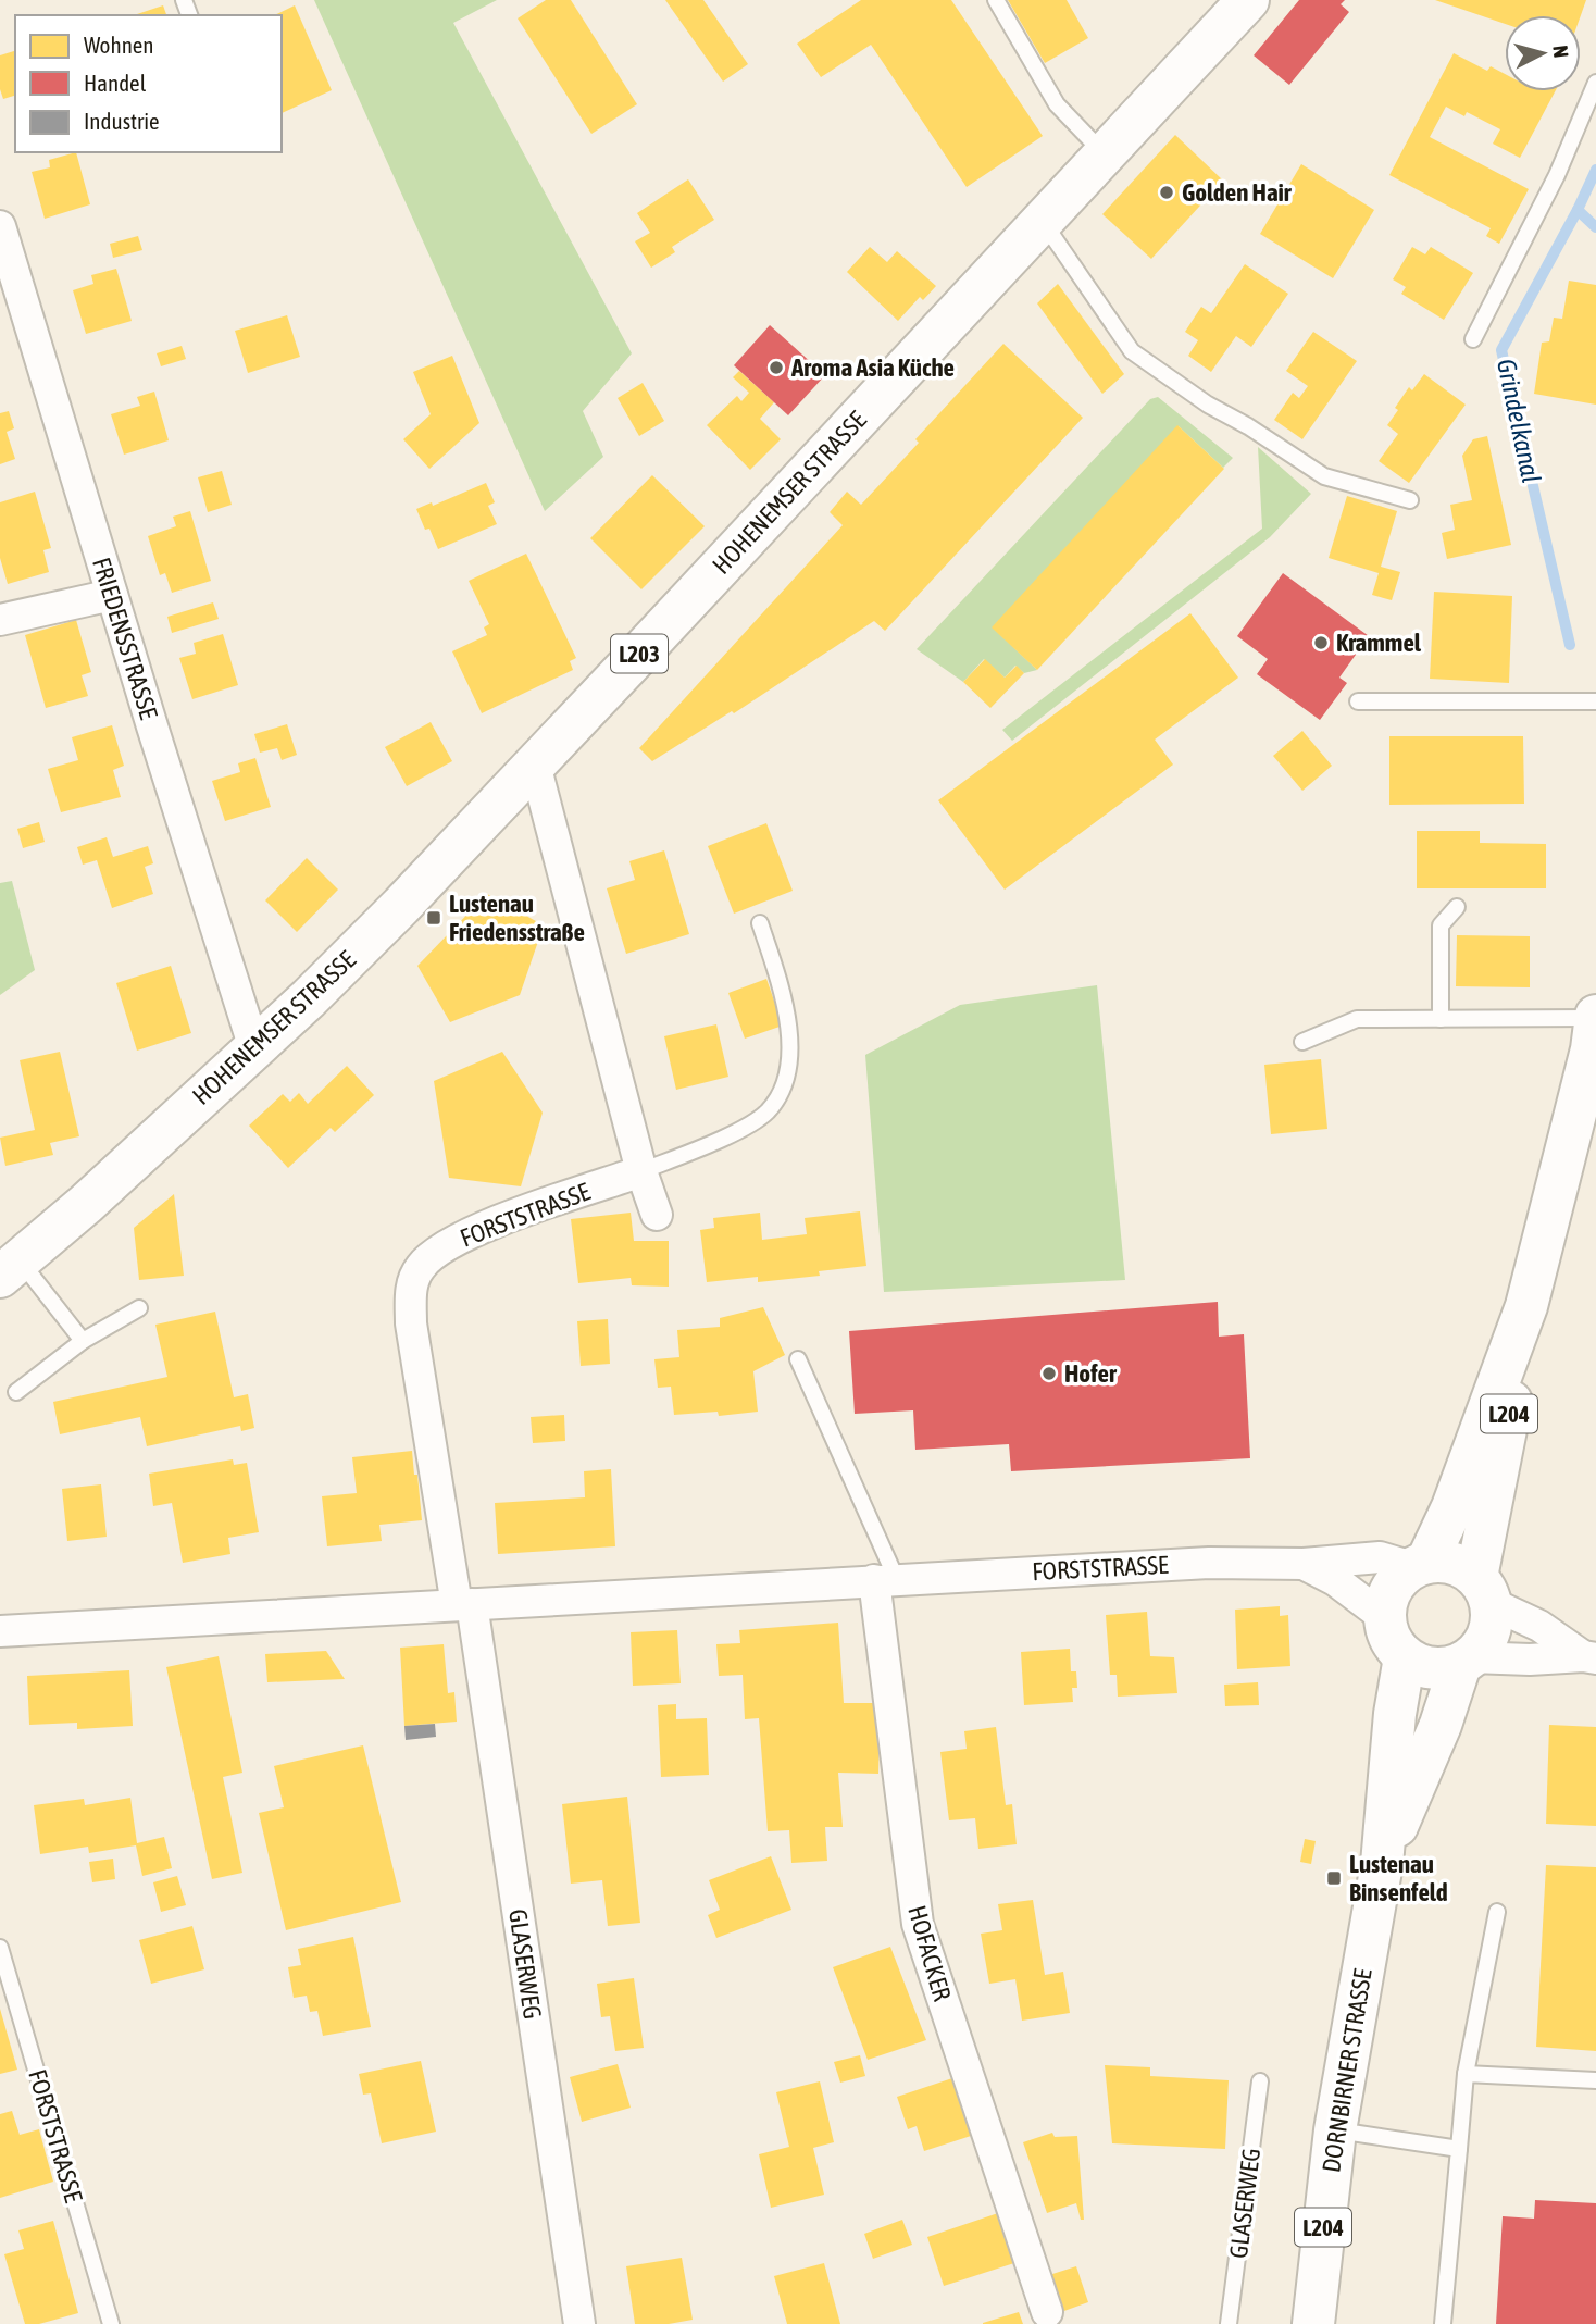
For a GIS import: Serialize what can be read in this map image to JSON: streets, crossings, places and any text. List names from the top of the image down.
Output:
{
  "streets": {
    "main road": [
      "HOHENEMSER STRASSE",
      "L203",
      "L204",
      "DORNBIRNER STRASSE"
    ],
    "street": [
      "FRIEDENSSTRASSE",
      "FORSTSTRASSE",
      "HOFACKER",
      "GLASERWEG"
    ]
  },
  "crossings": [
    ["HOHENEMSER STRASSE", "FRIEDENSSTRASSE"],
    ["FORSTSTRASSE", "HOFACKER"],
    ["FORSTSTRASSE", "GLASERWEG"],
    ["FORSTSTRASSE", "DORNBIRNER STRASSE"]
  ],
  "water": ["Grindelkanal"],
  "places": {
    "other": [
      "Golden Hair",
      "Aroma Asia Küche",
      "Krammel",
      "Hofer"
    ],
    "transit": ["Lustenau Friedensstraße", "Lustenau Binsenfeld"]
  },
  "legend": ["Wohnen", "Handel", "Industrie"],
  "north": "right"
}
